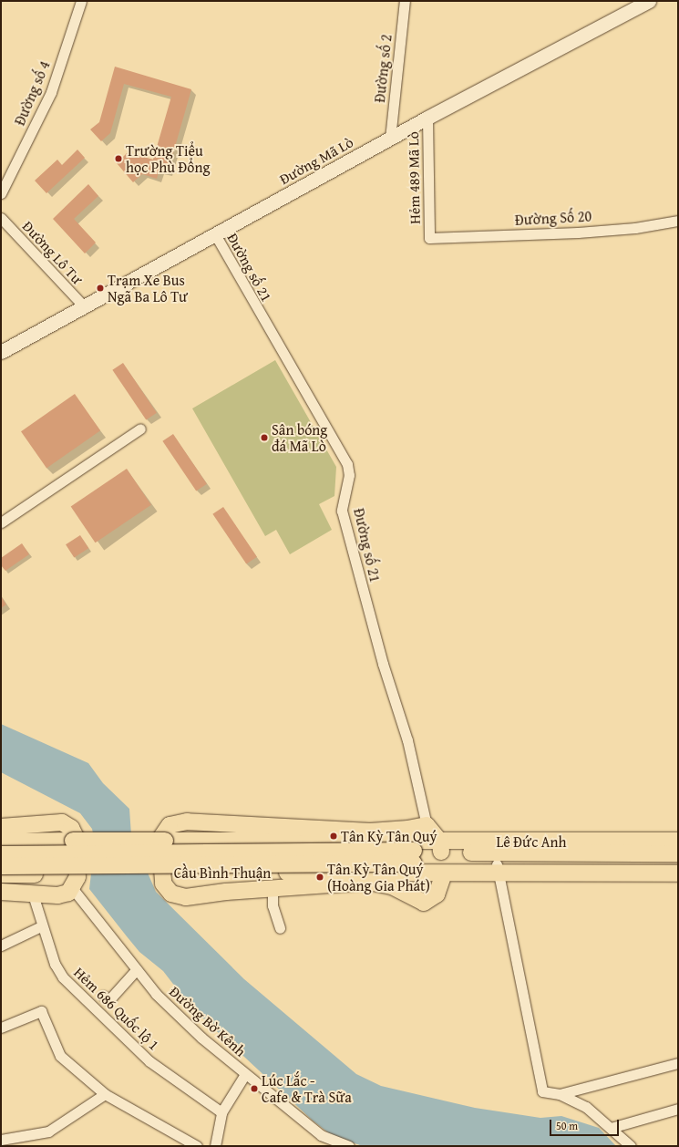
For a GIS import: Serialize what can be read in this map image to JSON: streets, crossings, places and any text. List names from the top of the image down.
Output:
{
  "streets": {
    "highway": ["Lê Đức Anh", "Cầu Bình Thuận"],
    "main road": ["Đường Mã Lò"],
    "street": [
      "Đường số 2",
      "Đường số 4",
      "Hẻm 489 Mã Lò",
      "Đường Số 20",
      "Đường Lô Tư",
      "Đường số 21",
      "Hẻm 686 Quốc lộ 1",
      "Đường Bờ Kênh"
    ]
  },
  "crossings": [
    ["Đường số 2", "Đường Mã Lò"],
    ["Đường Mã Lò", "Hẻm 489 Mã Lò"],
    ["Đường Mã Lò", "Đường Lô Tư"],
    ["Đường Mã Lò", "Đường số 21"],
    ["Hẻm 489 Mã Lò", "Đường Số 20"],
    ["Lê Đức Anh", "Cầu Bình Thuận"]
  ],
  "places": [
    "Trường Tiểu học Phù Đổng",
    "Trạm Xe Bus Ngã Ba Lô Tư",
    "Sân bóng đá Mã Lò",
    "Tân Kỳ Tân Quý",
    "Tân Kỳ Tân Quý (Hoàng Gia Phát)",
    "Lúc Lắc - Cafe & Trà Sữa"
  ],
  "scale_bar": "50 m"
}
